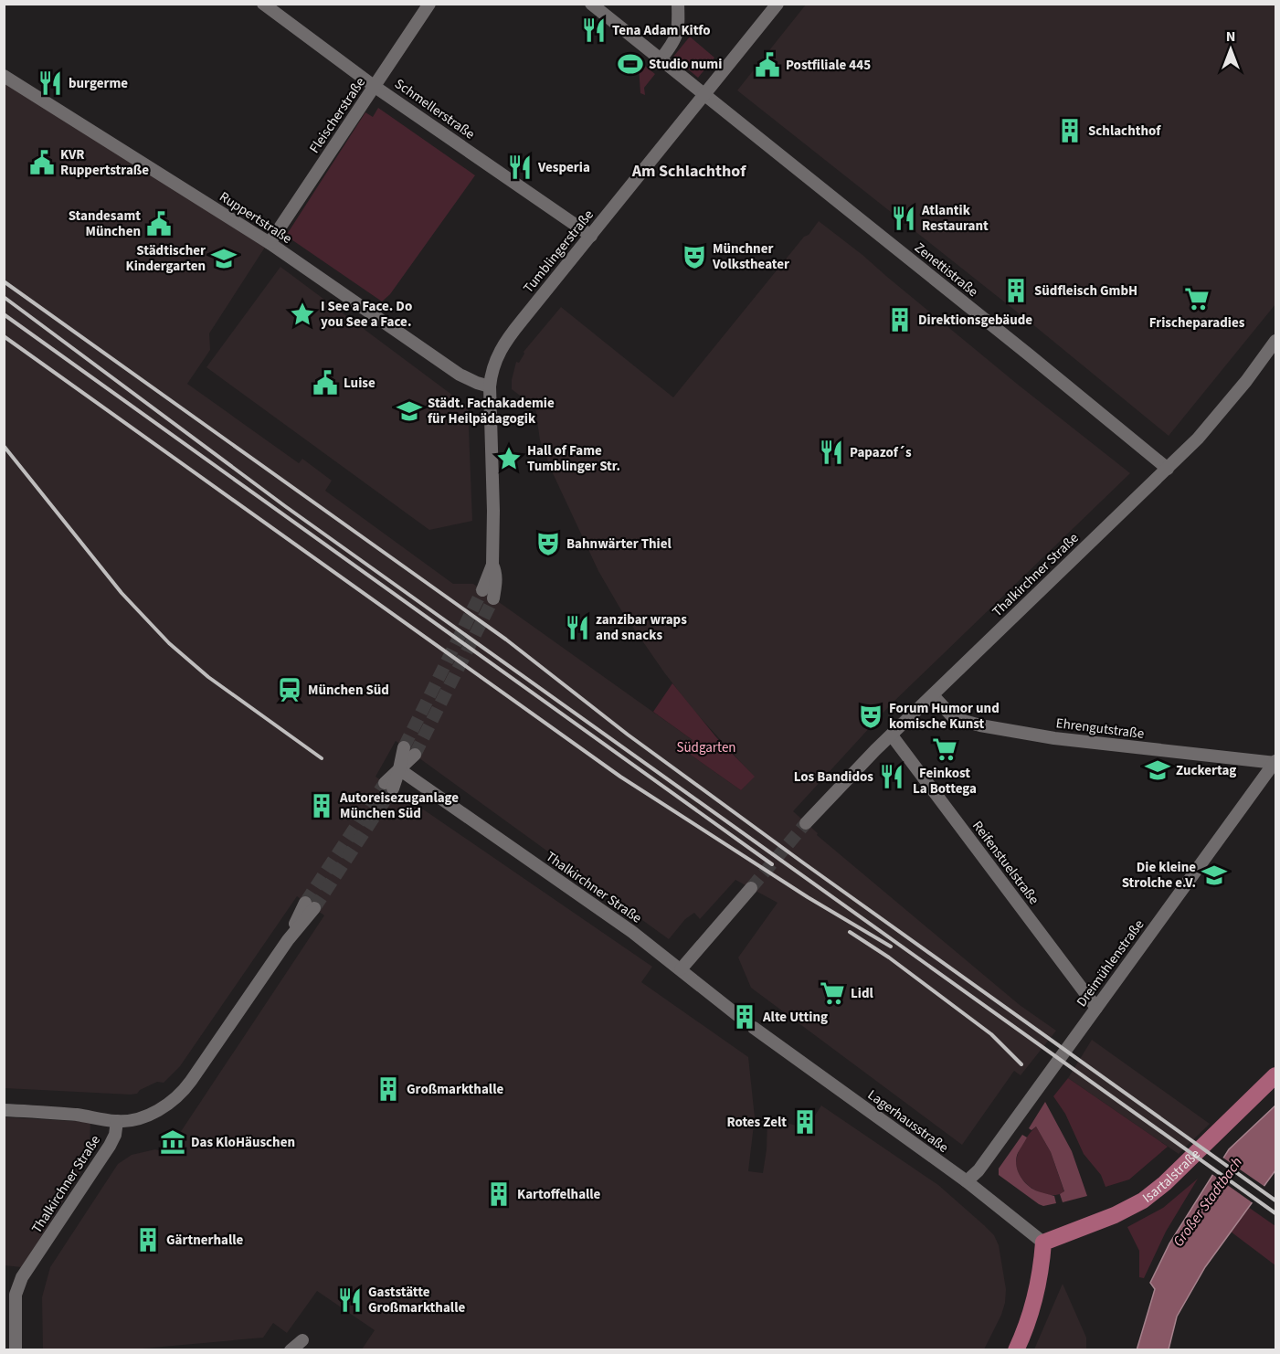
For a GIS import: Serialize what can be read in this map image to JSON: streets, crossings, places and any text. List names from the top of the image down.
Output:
{
  "streets": {
    "main road": ["Isartalstraße"],
    "street": [
      "Schmellerstraße",
      "Fleischerstraße",
      "Ruppertstraße",
      "Tumblingerstraße",
      "Zenettistraße",
      "Thalkirchner Straße",
      "Ehrengutstraße",
      "Reifenstuelstraße",
      "Dreimühlenstraße",
      "Lagerhausstraße"
    ]
  },
  "crossings": [
    ["Schmellerstraße", "Fleischerstraße"],
    ["Schmellerstraße", "Tumblingerstraße"],
    ["Fleischerstraße", "Ruppertstraße"],
    ["Ruppertstraße", "Tumblingerstraße"],
    ["Tumblingerstraße", "Zenettistraße"],
    ["Zenettistraße", "Thalkirchner Straße"],
    ["Thalkirchner Straße", "Ehrengutstraße"],
    ["Thalkirchner Straße", "Reifenstuelstraße"],
    ["Ehrengutstraße", "Dreimühlenstraße"],
    ["Reifenstuelstraße", "Dreimühlenstraße"],
    ["Dreimühlenstraße", "Lagerhausstraße"],
    ["Lagerhausstraße", "Isartalstraße"]
  ],
  "districts": ["Am Schlachthof"],
  "water": ["Großer Stadtbach"],
  "parks": ["Südgarten"],
  "places": {
    "restaurant": [
      "Tena Adam Kitfo",
      "burgerme",
      "Vesperia",
      "Atlantik Restaurant",
      "Papazof´s",
      "zanzibar wraps and snacks",
      "Los Bandidos",
      "Gaststätte Großmarkthalle"
    ],
    "sports": ["Studio numi"],
    "public building": [
      "Postfiliale 445",
      "KVR Ruppertstraße",
      "Standesamt München",
      "Luise"
    ],
    "building": [
      "Schlachthof",
      "Südfleisch GmbH",
      "Direktionsgebäude",
      "Autoreisezuganlage München Süd",
      "Alte Utting",
      "Großmarkthalle",
      "Rotes Zelt",
      "Kartoffelhalle",
      "Gärtnerhalle"
    ],
    "theatre": ["Münchner Volkstheater", "Bahnwärter Thiel", "Forum Humor und komische Kunst"],
    "school or university": [
      "Städtischer Kindergarten",
      "Städt. Fachakademie für Heilpädagogik",
      "Zuckertag",
      "Die kleine Strolche e.V."
    ],
    "supermarket": ["Frischeparadies", "Feinkost La Bottega", "Lidl"],
    "place": ["I See a Face. Do you See a Face.", "Hall of Fame Tumblinger Str."],
    "station": ["München Süd"],
    "museum": ["Das KloHäuschen"]
  },
  "north": "top"
}
